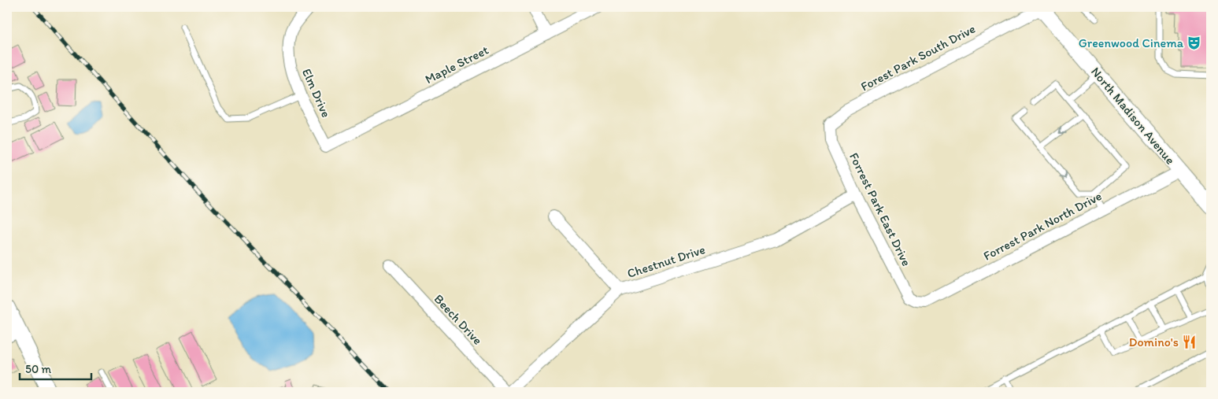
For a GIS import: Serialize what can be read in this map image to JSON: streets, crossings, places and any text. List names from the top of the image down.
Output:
{
  "streets": {
    "main road": ["North Madison Avenue"],
    "street": [
      "Forest Park South Drive",
      "Maple Street",
      "Elm Drive",
      "Forrest Park East Drive",
      "Forrest Park North Drive",
      "Chestnut Drive",
      "Beech Drive"
    ]
  },
  "crossings": [
    ["Forest Park South Drive", "North Madison Avenue"],
    ["Forest Park South Drive", "Forrest Park East Drive"],
    ["Maple Street", "Elm Drive"],
    ["North Madison Avenue", "Forrest Park North Drive"],
    ["Forrest Park East Drive", "Forrest Park North Drive"],
    ["Forrest Park East Drive", "Chestnut Drive"]
  ],
  "places": {
    "theatre": ["Greenwood Cinema"],
    "restaurant": ["Domino's"]
  },
  "scale_bar": "50 m"
}
